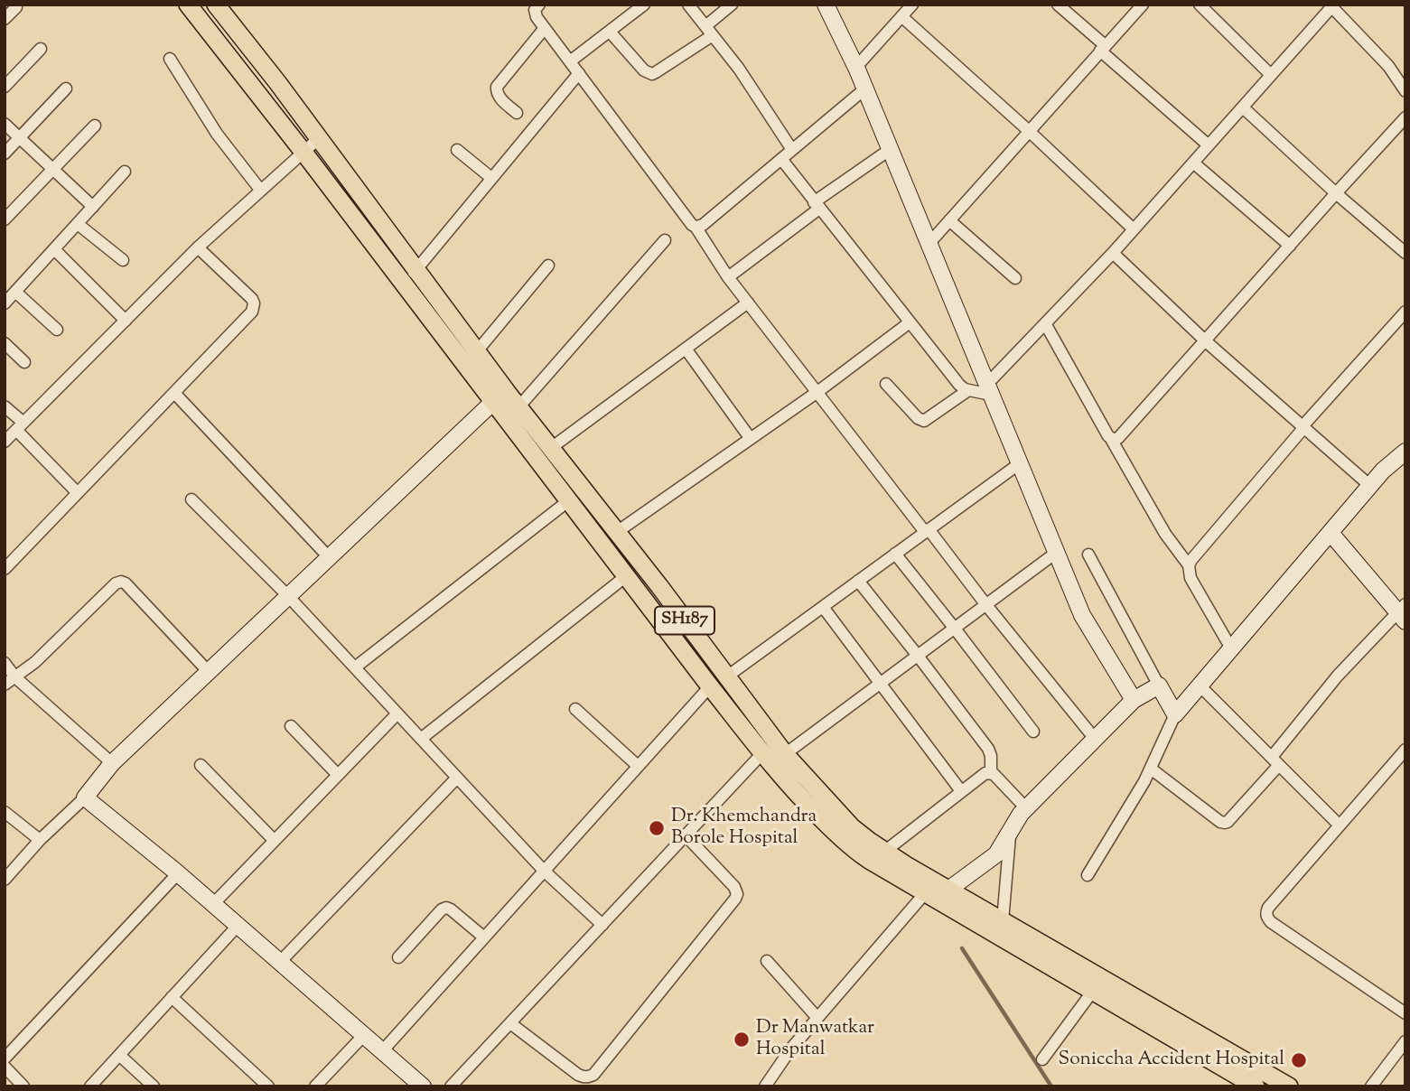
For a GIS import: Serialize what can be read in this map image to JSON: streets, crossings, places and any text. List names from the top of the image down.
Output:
{
  "streets": {
    "main road": ["SH187"]
  },
  "places": ["Dr. Khemchandra Borole Hospital", "Dr Manwatkar Hospital", "Soniccha Accident Hospital"]
}
